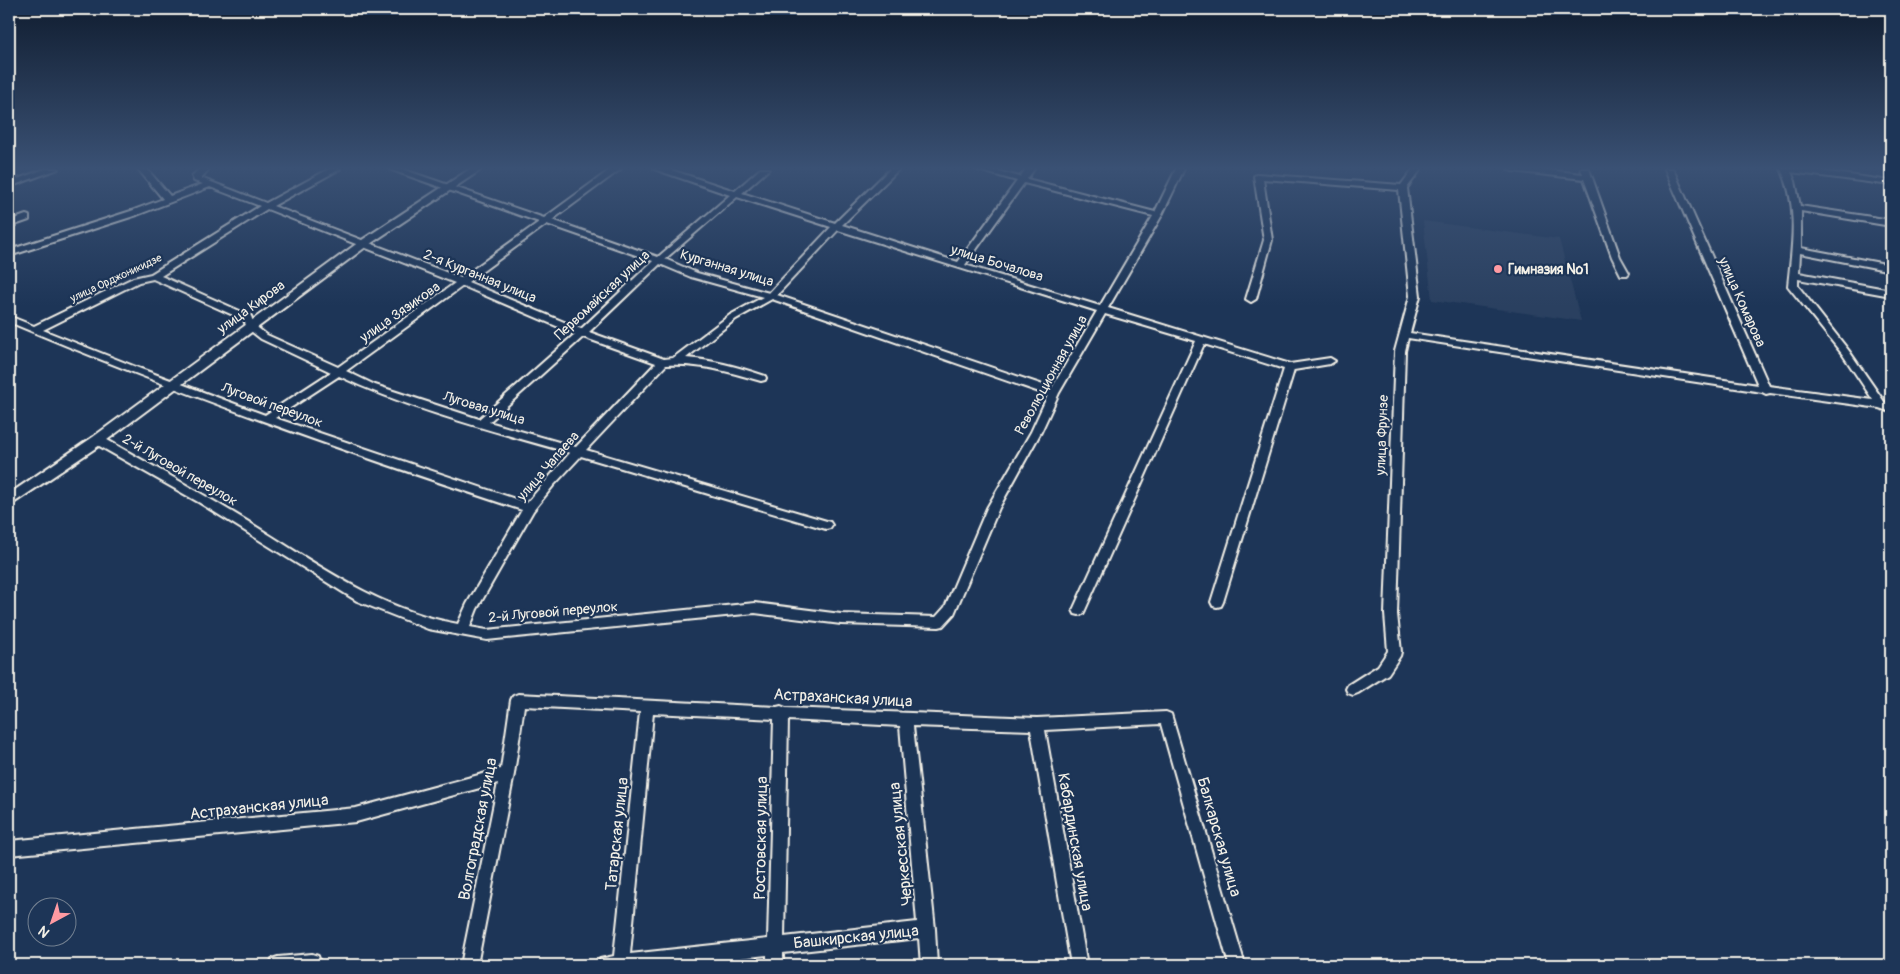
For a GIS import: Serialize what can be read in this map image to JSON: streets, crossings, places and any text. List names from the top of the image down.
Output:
{
  "streets": {
    "street": [
      "улица Бочалова",
      "Курганная улица",
      "2-я Курганная улица",
      "улица Орджоникидзе",
      "Первомайская улица",
      "улица Комарова",
      "улица Кирова",
      "улица Зязикова",
      "Революционная улица",
      "Луговой переулок",
      "Луговая улица",
      "улица Фрунзе",
      "улица Чапаева",
      "2-й Луговой переулок",
      "Астраханская улица",
      "Волгоградская улица",
      "Татарская улица",
      "Балкарская улица",
      "Ростовская улица",
      "Кабардинская улица",
      "Черкесская улица",
      "Башкирская улица"
    ]
  },
  "crossings": [
    ["улица Бочалова", "Революционная улица"],
    ["Курганная улица", "Первомайская улица"],
    ["Курганная улица", "улица Зязикова"],
    ["Курганная улица", "Революционная улица"],
    ["2-я Курганная улица", "Первомайская улица"],
    ["2-я Курганная улица", "улица Кирова"],
    ["2-я Курганная улица", "улица Зязикова"],
    ["2-я Курганная улица", "улица Чапаева"],
    ["улица Орджоникидзе", "Луговой переулок"],
    ["улица Орджоникидзе", "Луговая улица"],
    ["Первомайская улица", "Луговая улица"],
    ["улица Кирова", "Луговой переулок"],
    ["улица Кирова", "Луговая улица"],
    ["улица Кирова", "2-й Луговой переулок"],
    ["улица Зязикова", "Луговой переулок"],
    ["улица Зязикова", "Луговая улица"],
    ["Революционная улица", "2-й Луговой переулок"],
    ["Луговой переулок", "улица Чапаева"],
    ["Луговая улица", "улица Чапаева"],
    ["улица Чапаева", "2-й Луговой переулок"],
    ["Астраханская улица", "Волгоградская улица"],
    ["Астраханская улица", "Татарская улица"],
    ["Астраханская улица", "Балкарская улица"],
    ["Астраханская улица", "Ростовская улица"],
    ["Астраханская улица", "Кабардинская улица"],
    ["Астраханская улица", "Черкесская улица"],
    ["Татарская улица", "Башкирская улица"],
    ["Ростовская улица", "Башкирская улица"],
    ["Черкесская улица", "Башкирская улица"]
  ],
  "places": ["Гимназия №1"],
  "north": "bottom left"
}
